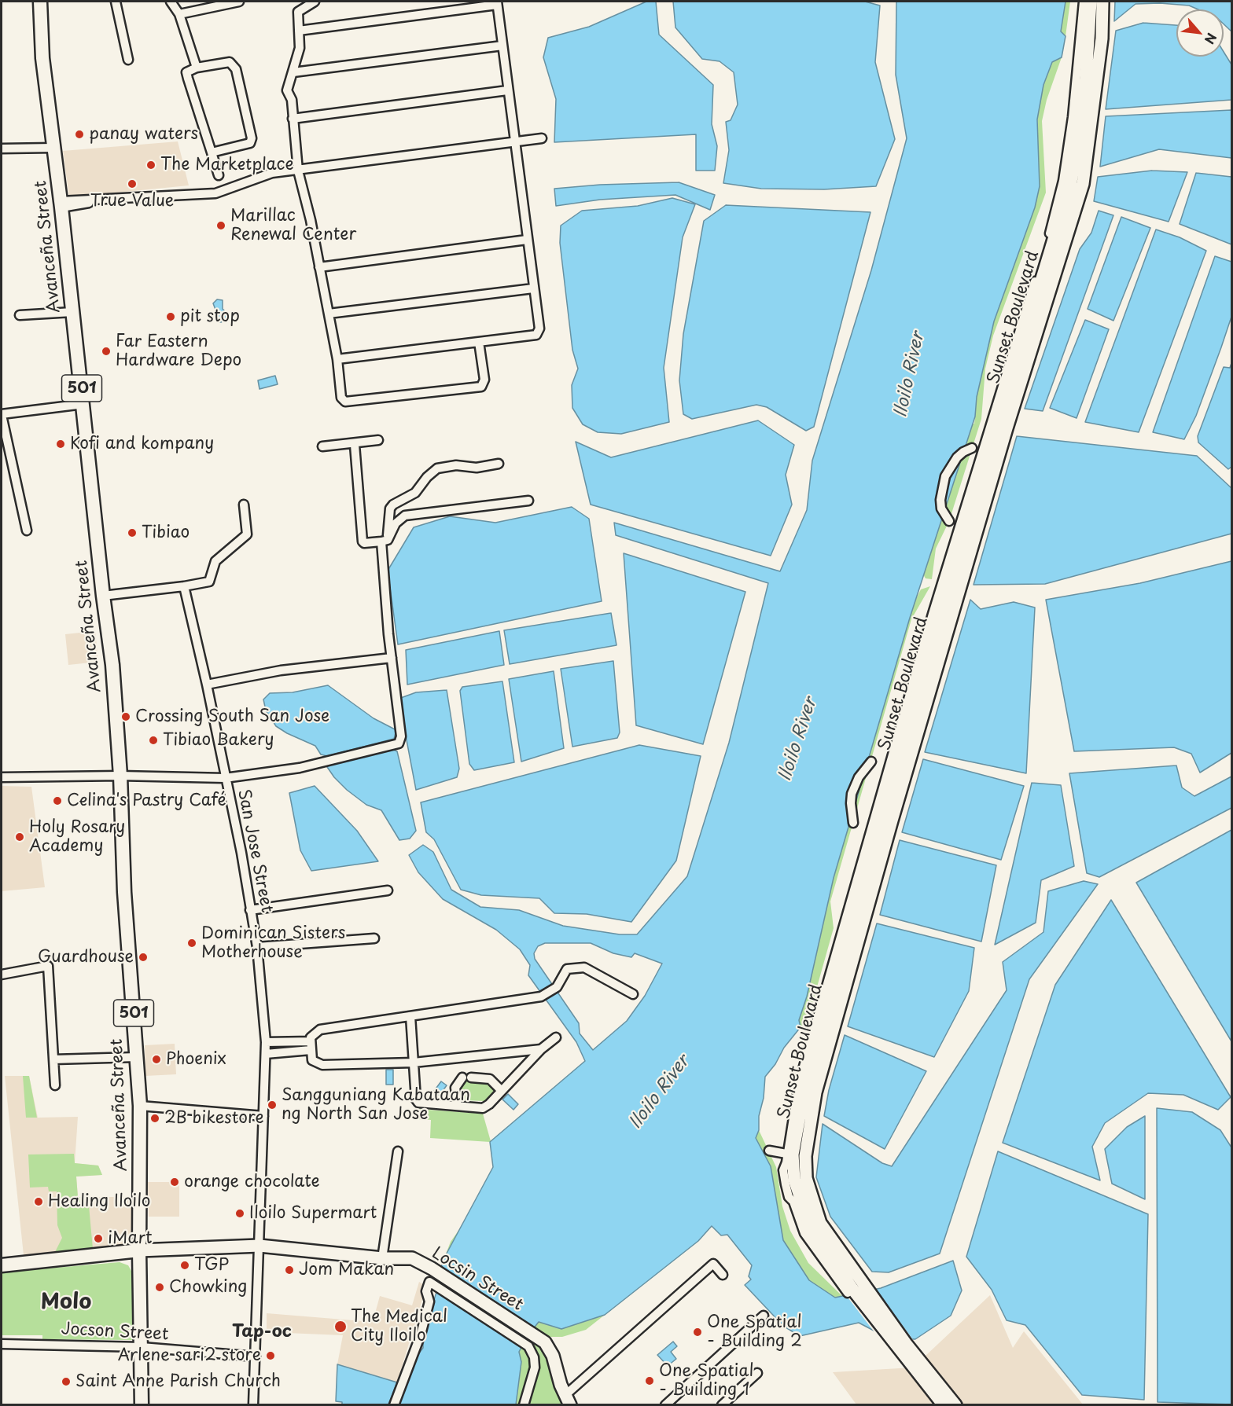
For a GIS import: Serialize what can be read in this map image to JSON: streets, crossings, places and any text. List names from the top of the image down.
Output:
{
  "streets": {
    "main road": [
      "Avanceña Street",
      "Sunset Boulevard",
      "501",
      "Locsin Street"
    ],
    "street": ["San Jose Street", "Jocson Street"]
  },
  "crossings": [
    ["Avanceña Street", "501"],
    ["Avanceña Street", "Locsin Street"],
    ["501", "Locsin Street"],
    ["501", "Jocson Street"],
    ["San Jose Street", "Locsin Street"],
    ["San Jose Street", "Jocson Street"]
  ],
  "districts": ["Molo", "Tap-oc"],
  "water": ["Iloilo River"],
  "places": [
    "panay waters",
    "The Marketplace",
    "True Value",
    "Marillac Renewal Center",
    "pit stop",
    "Far Eastern Hardware Depo",
    "Kofi and kompany",
    "Tibiao",
    "Crossing South San Jose",
    "Tibiao Bakery",
    "Celina's Pastry Café",
    "Holy Rosary Academy",
    "Dominican Sisters Motherhouse",
    "Guardhouse",
    "Phoenix",
    "Sangguniang Kabataan ng North San Jose",
    "2B bikestore",
    "orange chocolate",
    "Healing Iloilo",
    "Iloilo Supermart",
    "iMart",
    "TGP",
    "Jom Makan",
    "Chowking",
    "The Medical City Iloilo",
    "One Spatial - Building 2",
    "Arlene sari2 store",
    "One Spatial - Building 1",
    "Saint Anne Parish Church"
  ],
  "north": "bottom right"
}
